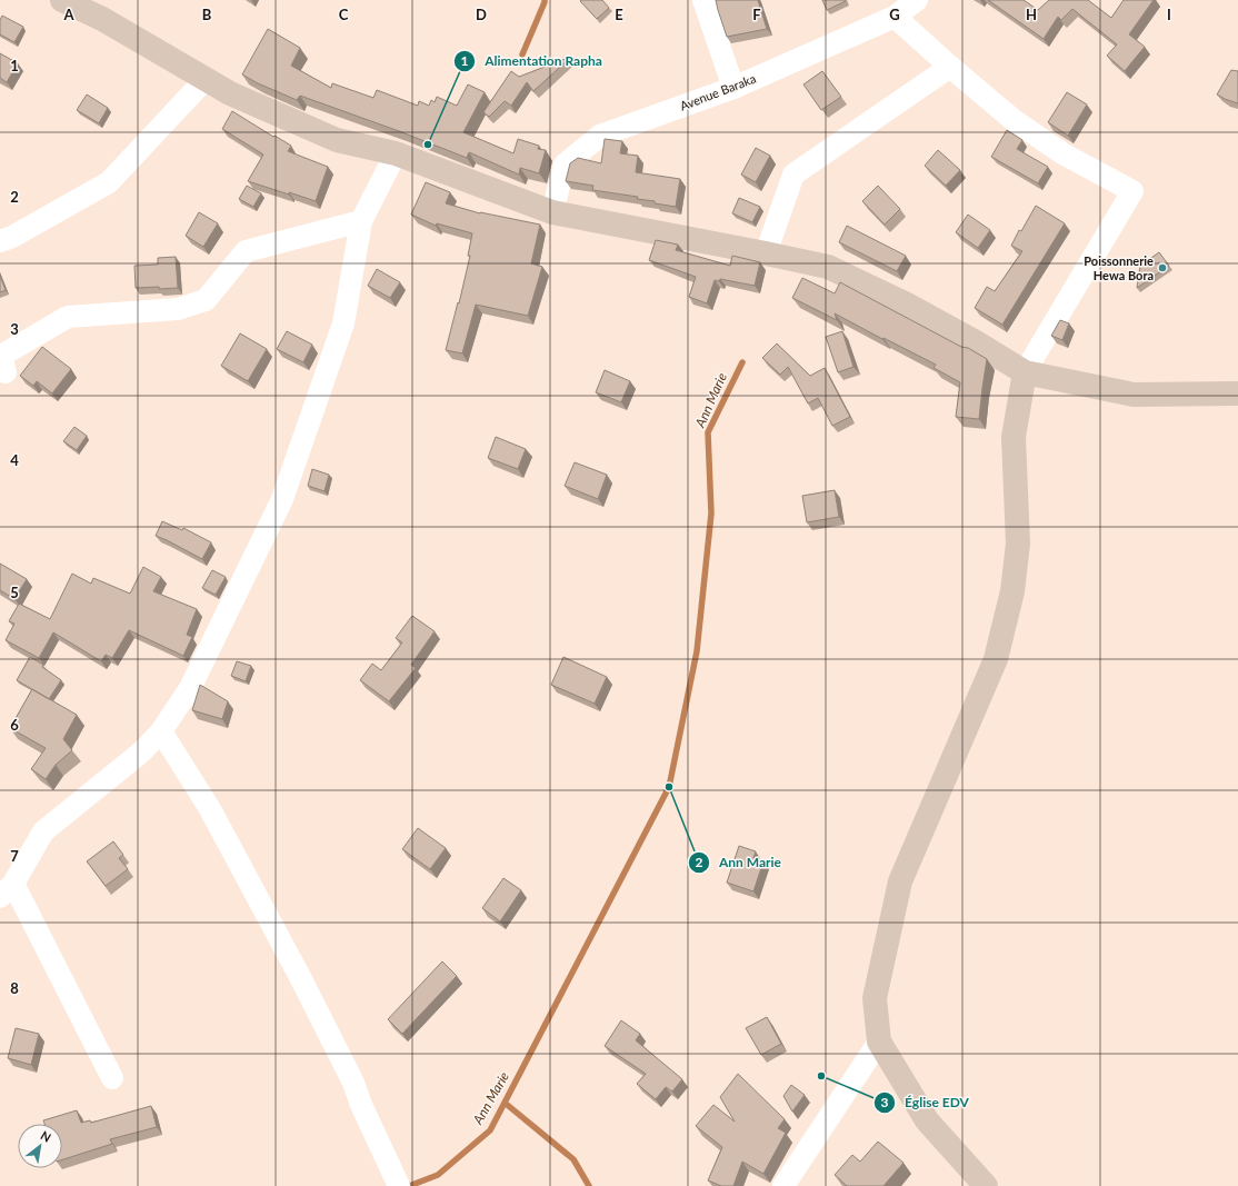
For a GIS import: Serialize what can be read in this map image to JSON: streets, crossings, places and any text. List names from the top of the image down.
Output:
{
  "streets": {
    "street": ["Avenue Baraka"]
  },
  "water": ["Ann Marie"],
  "places": [
    "Alimentation Rapha",
    "Poissonnerie Hewa Bora",
    "Ann Marie",
    "Église EDV"
  ],
  "north": "top right",
  "grid": {
    "columns": [
      "A",
      "B",
      "C",
      "D",
      "E",
      "F",
      "G",
      "H",
      "I"
    ],
    "rows": [
      "1",
      "2",
      "3",
      "4",
      "5",
      "6",
      "7",
      "8"
    ]
  }
}
